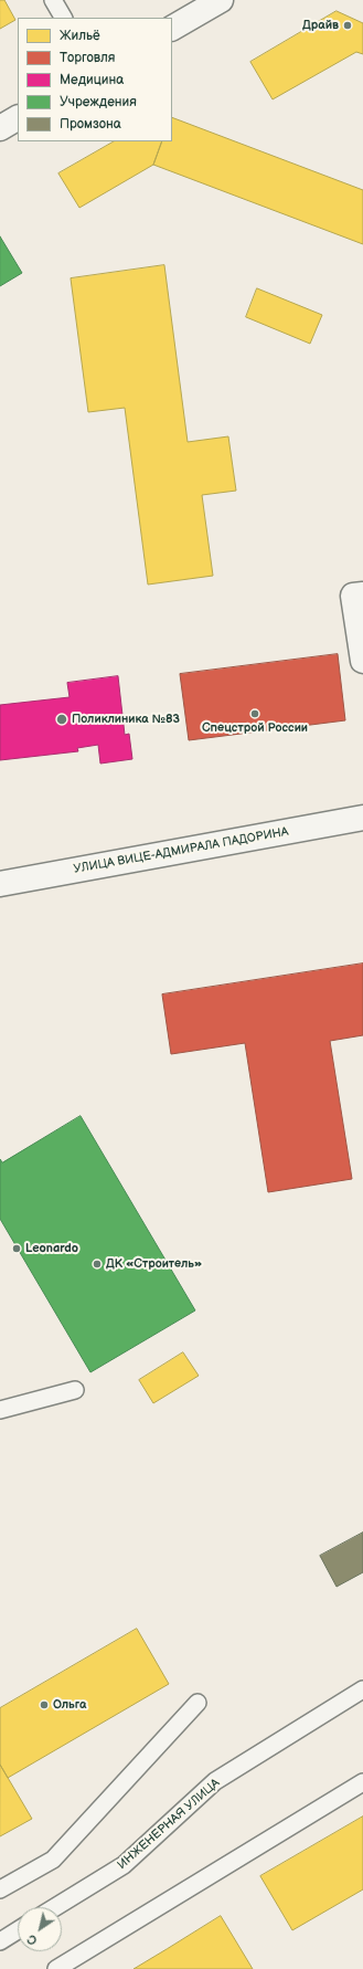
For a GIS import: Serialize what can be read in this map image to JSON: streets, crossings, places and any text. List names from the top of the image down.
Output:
{
  "streets": {
    "street": ["УЛИЦА ВИЦЕ-АДМИРАЛА ПАДОРИНА"],
    "lane": ["ИНЖЕНЕРНАЯ УЛИЦА"]
  },
  "places": [
    "Драйв",
    "Спецстрой России",
    "Поликлиника №83",
    "Leonardo",
    "ДК «Строитель»",
    "Ольга"
  ],
  "legend": [
    "Жильё",
    "Торговля",
    "Медицина",
    "Учреждения",
    "Промзона"
  ],
  "north": "bottom left"
}
